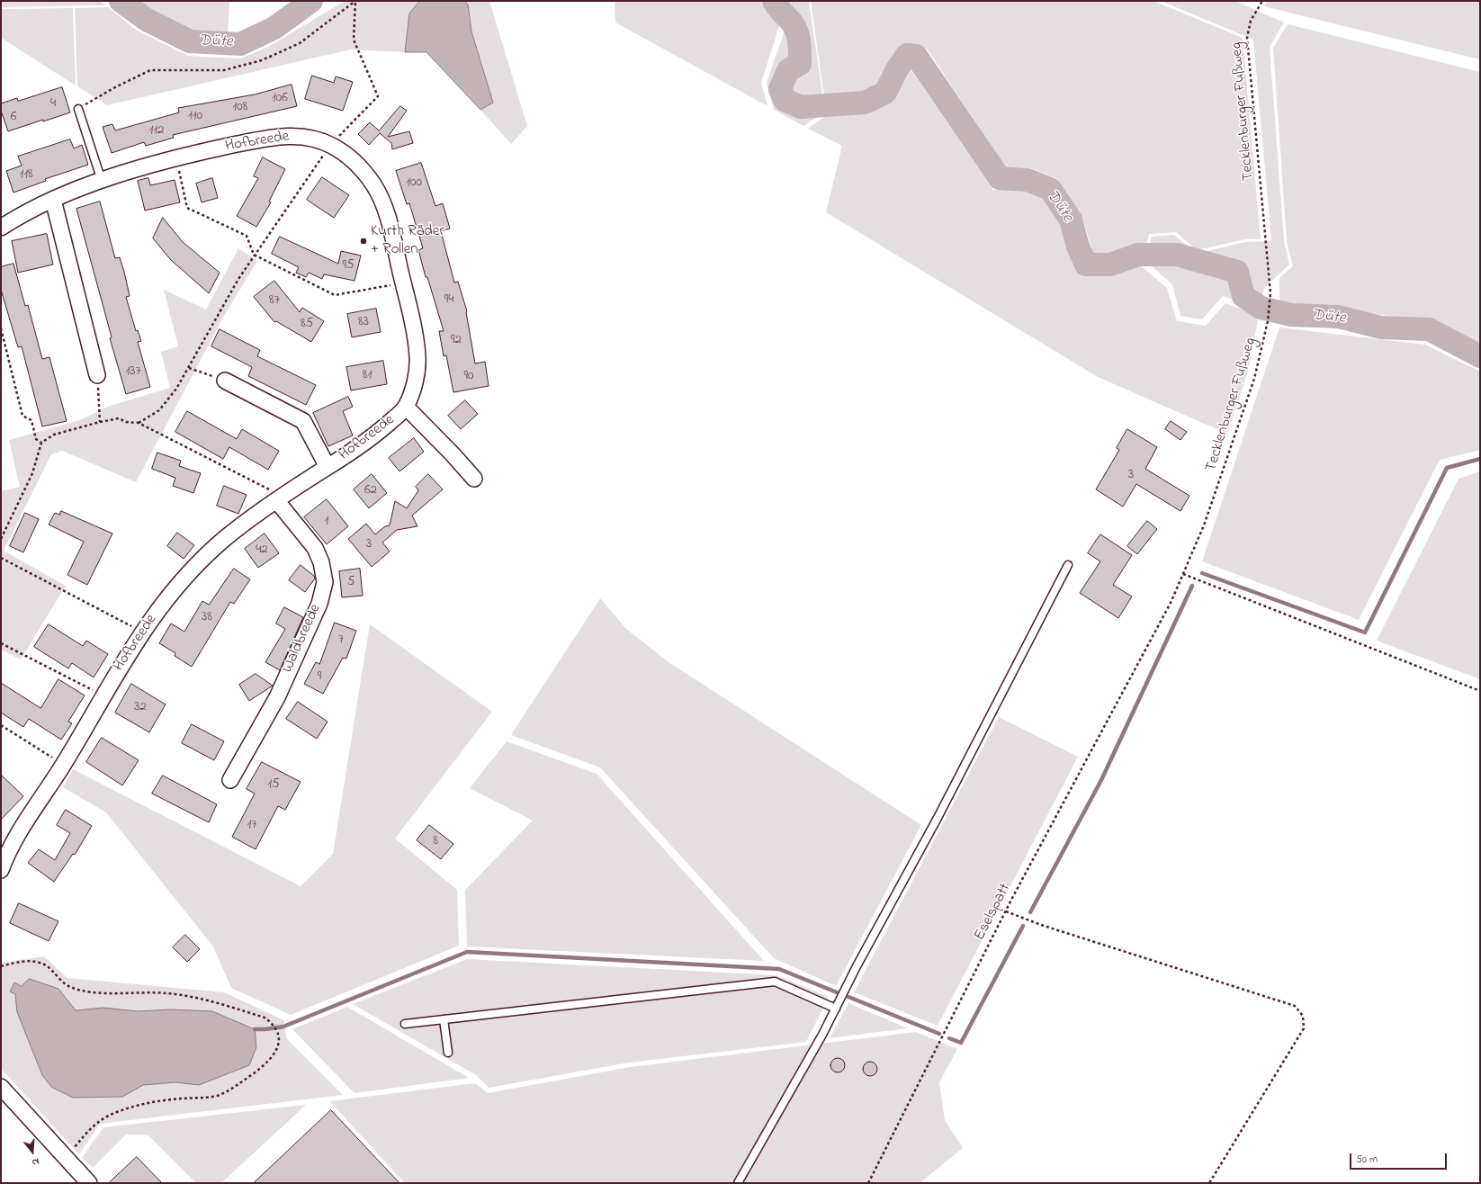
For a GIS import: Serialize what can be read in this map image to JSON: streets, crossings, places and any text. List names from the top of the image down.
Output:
{
  "streets": {
    "street": ["Hofbreede", "Waldbreede"],
    "path": ["Tecklenburger Fußweg", "Eselspatt"]
  },
  "crossings": [
    ["Tecklenburger Fußweg", "Eselspatt"],
    ["Hofbreede", "Waldbreede"]
  ],
  "water": ["Düte"],
  "places": ["Kurth Räder + Rollen"],
  "house_numbers": [
    "106",
    "4",
    "108",
    "110",
    "6",
    "112",
    "118",
    "100",
    "95",
    "94",
    "87",
    "83",
    "85",
    "92",
    "137",
    "81",
    "90",
    "3",
    "62",
    "1",
    "3",
    "42",
    "5",
    "38",
    "7",
    "9",
    "32",
    "15",
    "17",
    "8"
  ],
  "scale_bar": "50 m",
  "north": "bottom"
}
